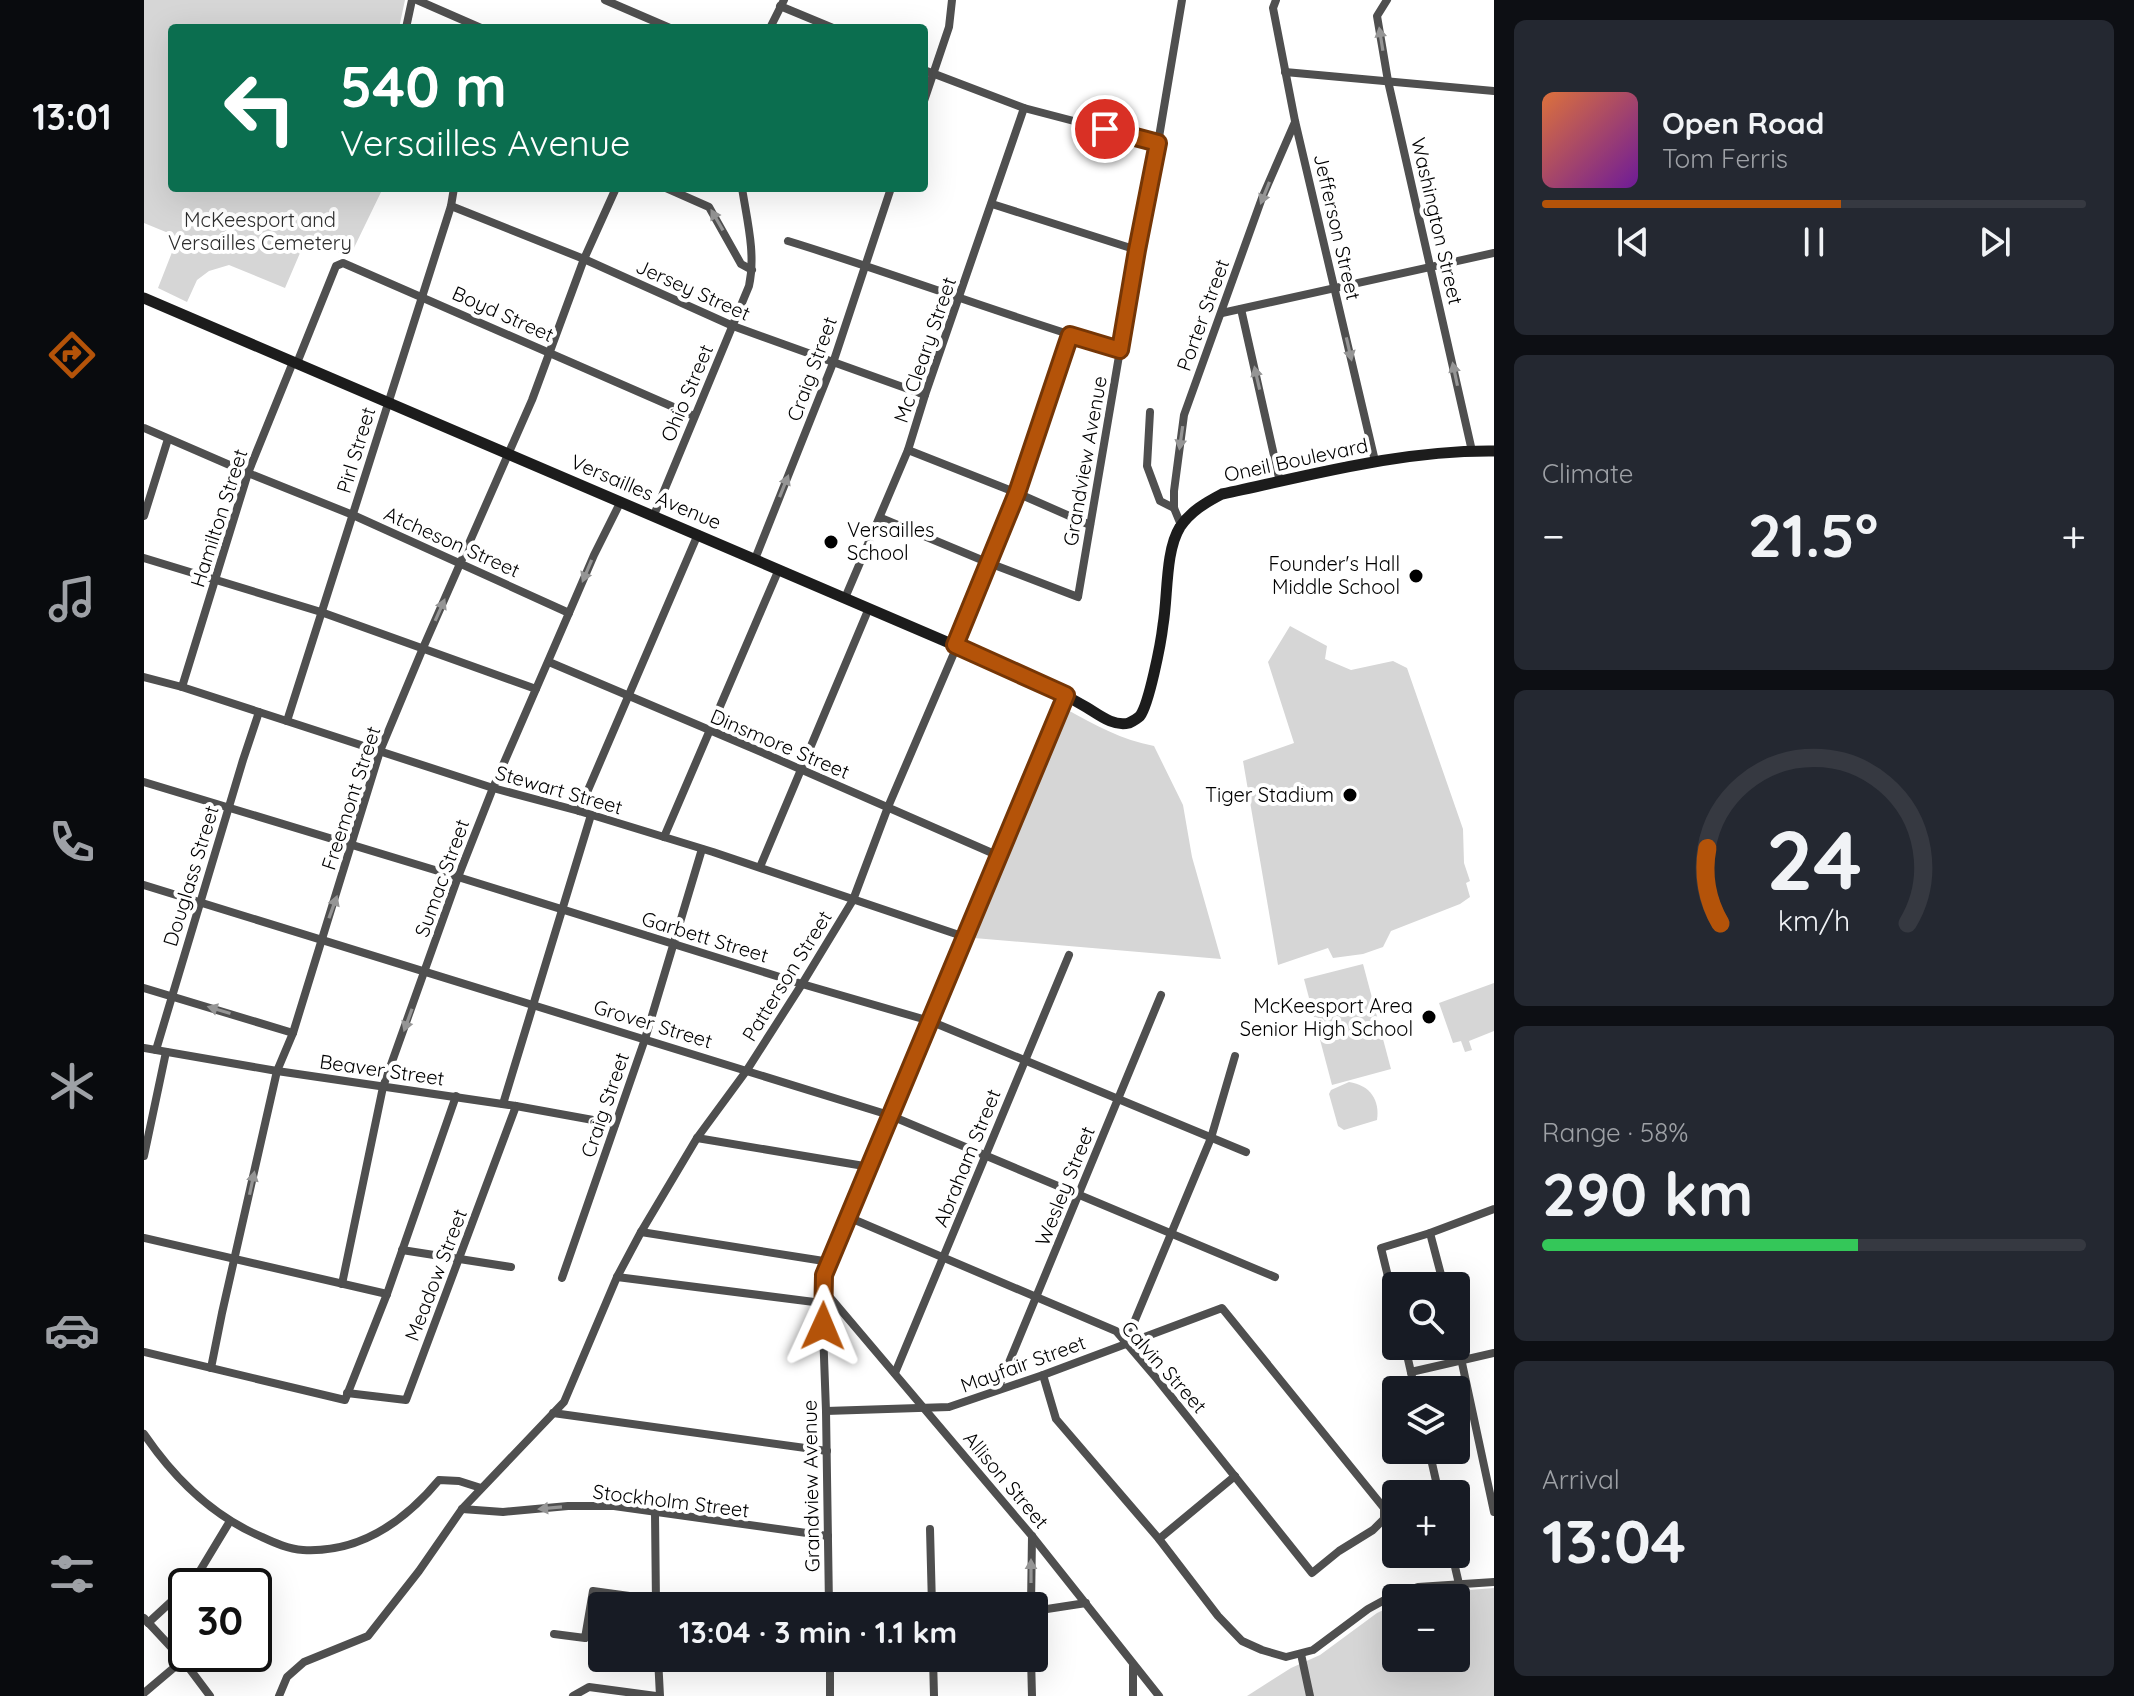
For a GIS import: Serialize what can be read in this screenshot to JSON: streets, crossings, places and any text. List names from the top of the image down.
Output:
{
  "streets": {
    "street": [
      "Washington Street",
      "Jefferson Street",
      "Jersey Street",
      "Boyd Street",
      "Porter Street",
      "Mc Cleary Street",
      "Craig Street",
      "Ohio Street",
      "Pirl Street",
      "Oneil Boulevard",
      "Grandview Avenue",
      "Versailles Avenue",
      "Hamilton Street",
      "Atcheson Street",
      "Dinsmore Street",
      "Stewart Street",
      "Freemont Street",
      "Douglass Street",
      "Sumac Street",
      "Garbett Street",
      "Patterson Street",
      "Grover Street",
      "Beaver Street",
      "Abraham Street",
      "Wesley Street",
      "Meadow Street",
      "Mayfair Street",
      "Calvin Street",
      "Allison Street",
      "Stockholm Street"
    ]
  },
  "crossings": [
    ["Washington Street", "Oneil Boulevard"],
    ["Jefferson Street", "Porter Street"],
    ["Jefferson Street", "Oneil Boulevard"],
    ["Jersey Street", "Mc Cleary Street"],
    ["Jersey Street", "Craig Street"],
    ["Jersey Street", "Ohio Street"],
    ["Jersey Street", "Pirl Street"],
    ["Jersey Street", "Freemont Street"],
    ["Boyd Street", "Ohio Street"],
    ["Boyd Street", "Pirl Street"],
    ["Boyd Street", "Hamilton Street"],
    ["Boyd Street", "Freemont Street"],
    ["Porter Street", "Oneil Boulevard"],
    ["Porter Street", "Versailles Avenue"],
    ["Mc Cleary Street", "Versailles Avenue"],
    ["Craig Street", "Versailles Avenue"],
    ["Craig Street", "Stewart Street"],
    ["Craig Street", "Garbett Street"],
    ["Craig Street", "Grover Street"],
    ["Craig Street", "Beaver Street"],
    ["Ohio Street", "Versailles Avenue"],
    ["Pirl Street", "Versailles Avenue"],
    ["Pirl Street", "Atcheson Street"],
    ["Pirl Street", "Stewart Street"],
    ["Oneil Boulevard", "Versailles Avenue"],
    ["Grandview Avenue", "Versailles Avenue"],
    ["Grandview Avenue", "Dinsmore Street"],
    ["Grandview Avenue", "Stewart Street"],
    ["Grandview Avenue", "Garbett Street"],
    ["Grandview Avenue", "Patterson Street"],
    ["Grandview Avenue", "Grover Street"],
    ["Grandview Avenue", "Mayfair Street"],
    ["Grandview Avenue", "Calvin Street"],
    ["Grandview Avenue", "Allison Street"],
    ["Grandview Avenue", "Stockholm Street"],
    ["Versailles Avenue", "Hamilton Street"],
    ["Versailles Avenue", "Freemont Street"],
    ["Versailles Avenue", "Sumac Street"],
    ["Versailles Avenue", "Patterson Street"],
    ["Hamilton Street", "Atcheson Street"],
    ["Hamilton Street", "Stewart Street"],
    ["Atcheson Street", "Freemont Street"],
    ["Atcheson Street", "Sumac Street"],
    ["Dinsmore Street", "Sumac Street"],
    ["Dinsmore Street", "Patterson Street"],
    ["Stewart Street", "Freemont Street"],
    ["Stewart Street", "Douglass Street"],
    ["Stewart Street", "Sumac Street"],
    ["Stewart Street", "Patterson Street"],
    ["Freemont Street", "Garbett Street"],
    ["Freemont Street", "Grover Street"],
    ["Freemont Street", "Beaver Street"],
    ["Douglass Street", "Garbett Street"],
    ["Douglass Street", "Grover Street"],
    ["Douglass Street", "Beaver Street"],
    ["Sumac Street", "Garbett Street"],
    ["Sumac Street", "Grover Street"],
    ["Sumac Street", "Beaver Street"],
    ["Garbett Street", "Patterson Street"],
    ["Garbett Street", "Abraham Street"],
    ["Garbett Street", "Wesley Street"],
    ["Patterson Street", "Grover Street"],
    ["Patterson Street", "Stockholm Street"],
    ["Grover Street", "Abraham Street"],
    ["Grover Street", "Wesley Street"],
    ["Beaver Street", "Meadow Street"],
    ["Abraham Street", "Calvin Street"],
    ["Abraham Street", "Allison Street"],
    ["Wesley Street", "Mayfair Street"],
    ["Wesley Street", "Calvin Street"],
    ["Mayfair Street", "Calvin Street"],
    ["Mayfair Street", "Allison Street"]
  ],
  "one_way": [
    "Washington Street",
    "Jefferson Street",
    "Porter Street",
    "Stockholm Street"
  ],
  "parks": ["McKeesport and Versailles Cemetery"],
  "places": [
    "Versailles School",
    "Founder's Hall Middle School",
    "Tiger Stadium",
    "McKeesport Area Senior High School"
  ],
  "page": {
    "tabs": "13:01",
    "turn": ["540 m", "Versailles Avenue"],
    "song": ["Open Road", "Tom Ferris"],
    "tile": [
      "Climate",
      ["Range · 58%", "290 km"],
      ["Arrival", "13:04"]
    ],
    "heat": ["−", "21.5°", "+"],
    "map_buttons": ["+", "−"],
    "limit": "30",
    "trip": "13:04 · 3 min · 1.1 km",
    "gauge": ["24", "km/h"]
  }
}
